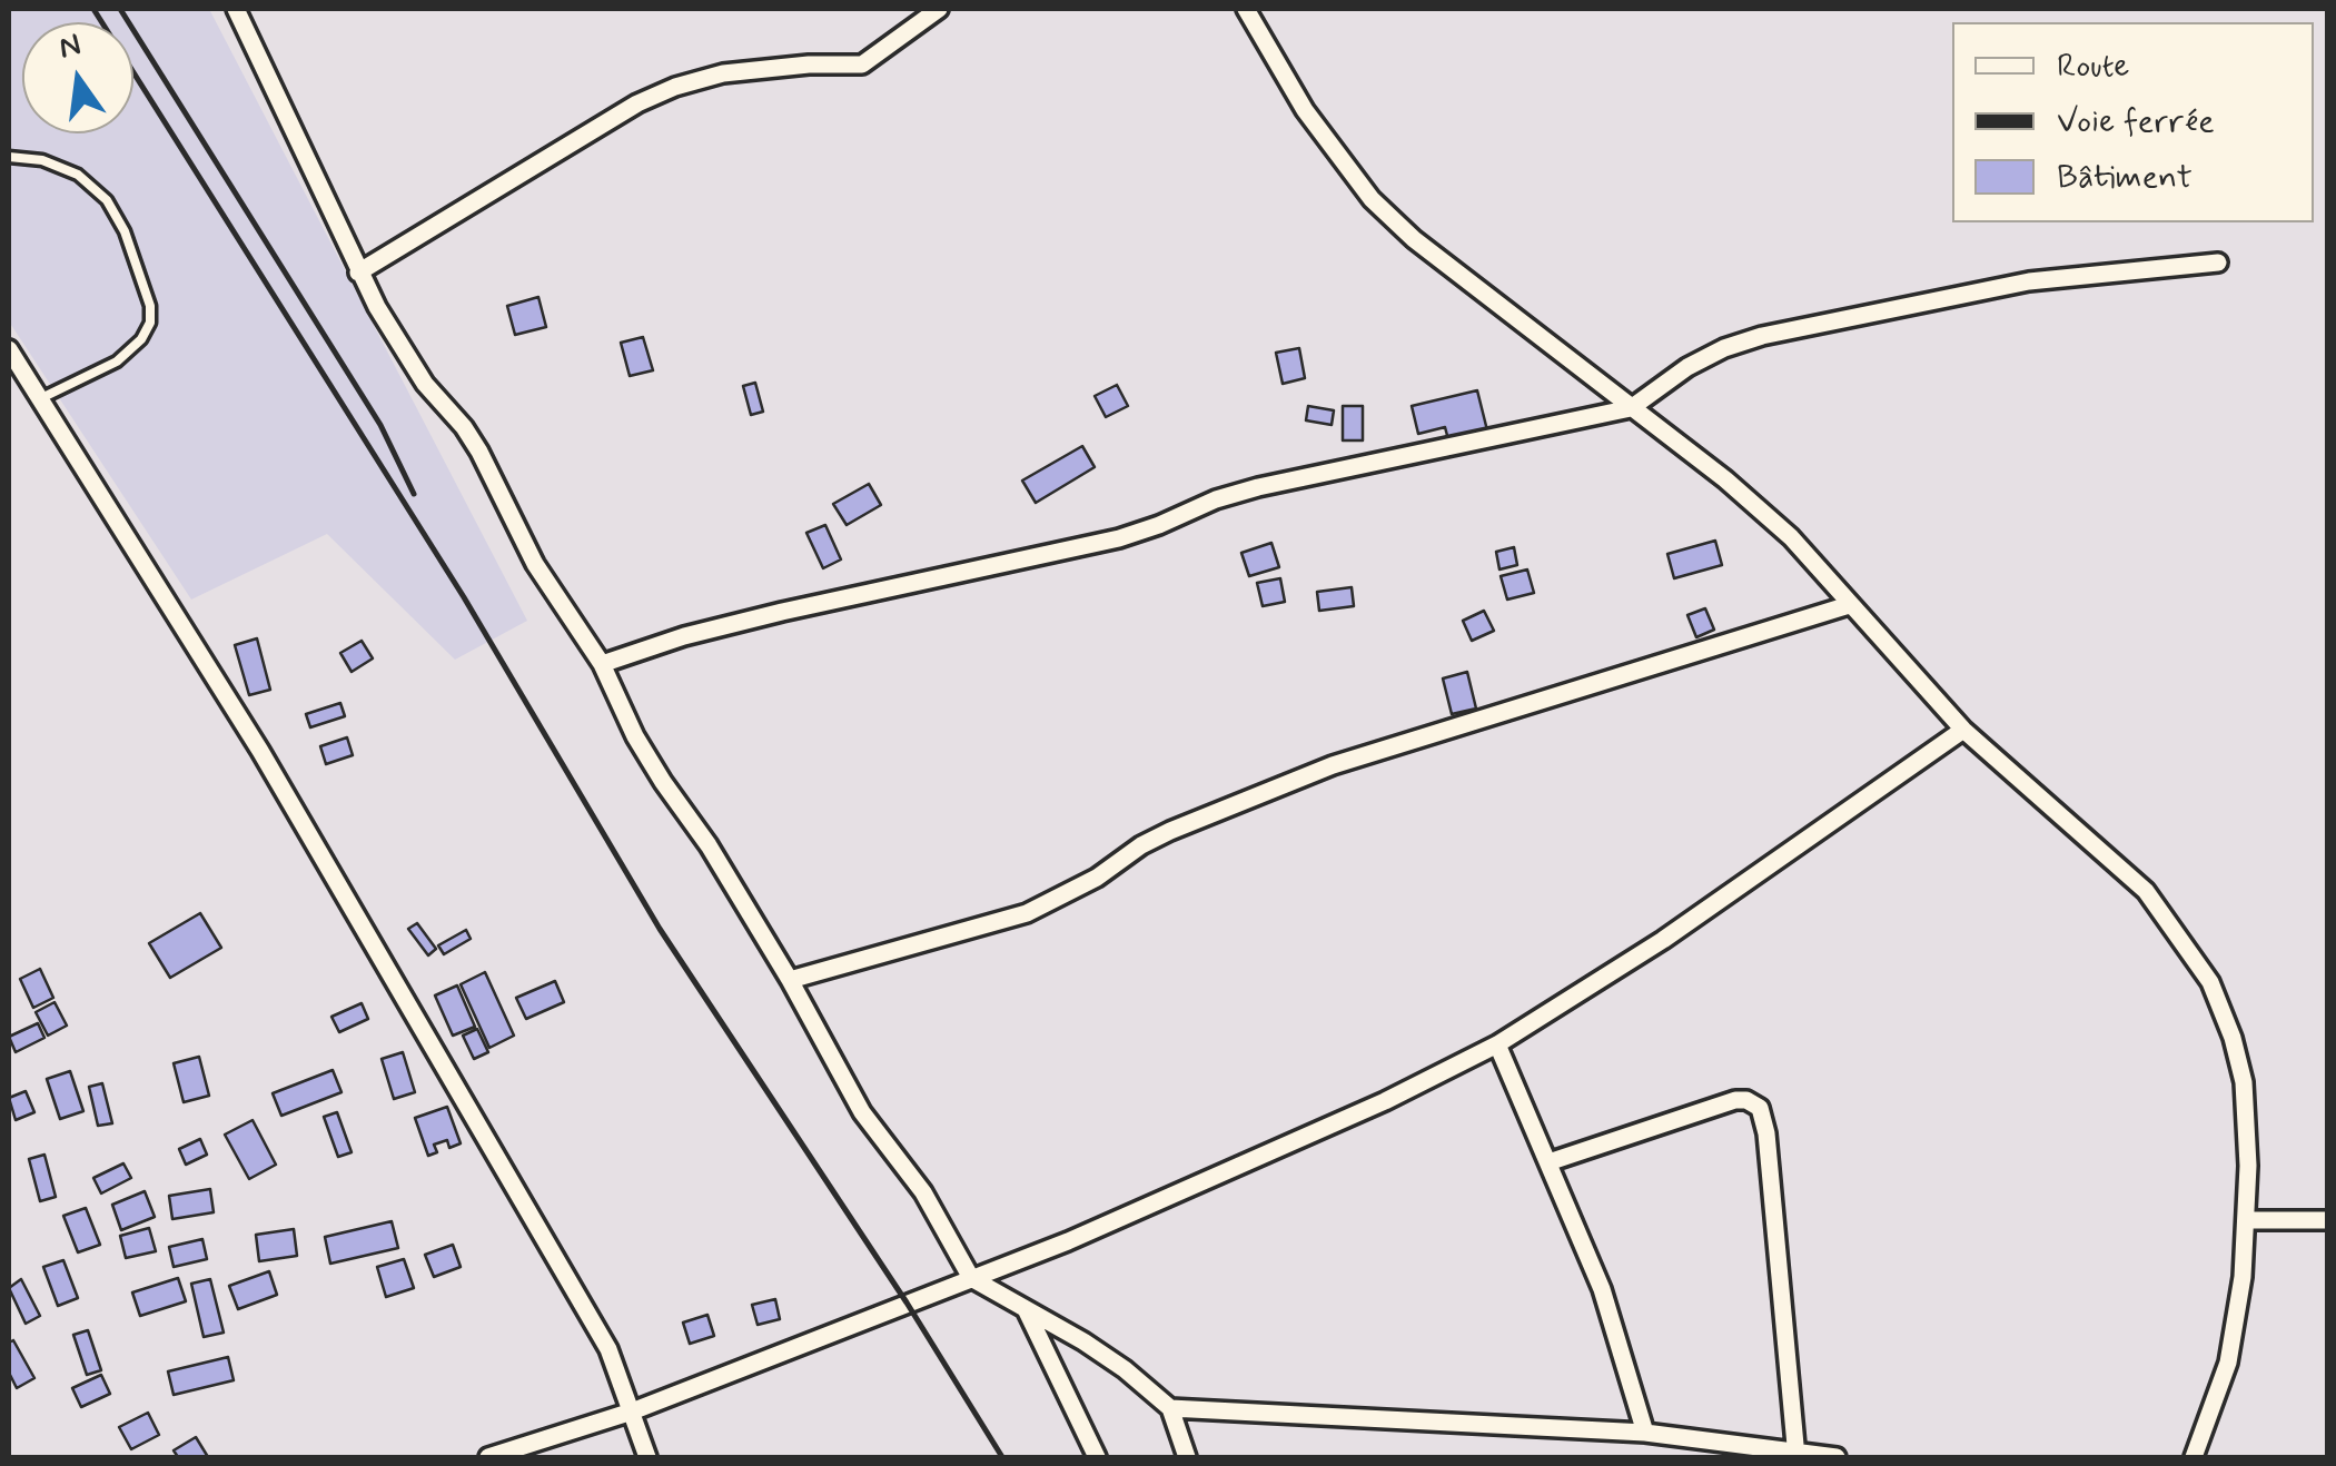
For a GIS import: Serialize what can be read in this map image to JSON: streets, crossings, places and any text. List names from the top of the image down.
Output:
{
  "legend": ["Route", "Voie ferrée", "Bâtiment"],
  "north": "top"
}
